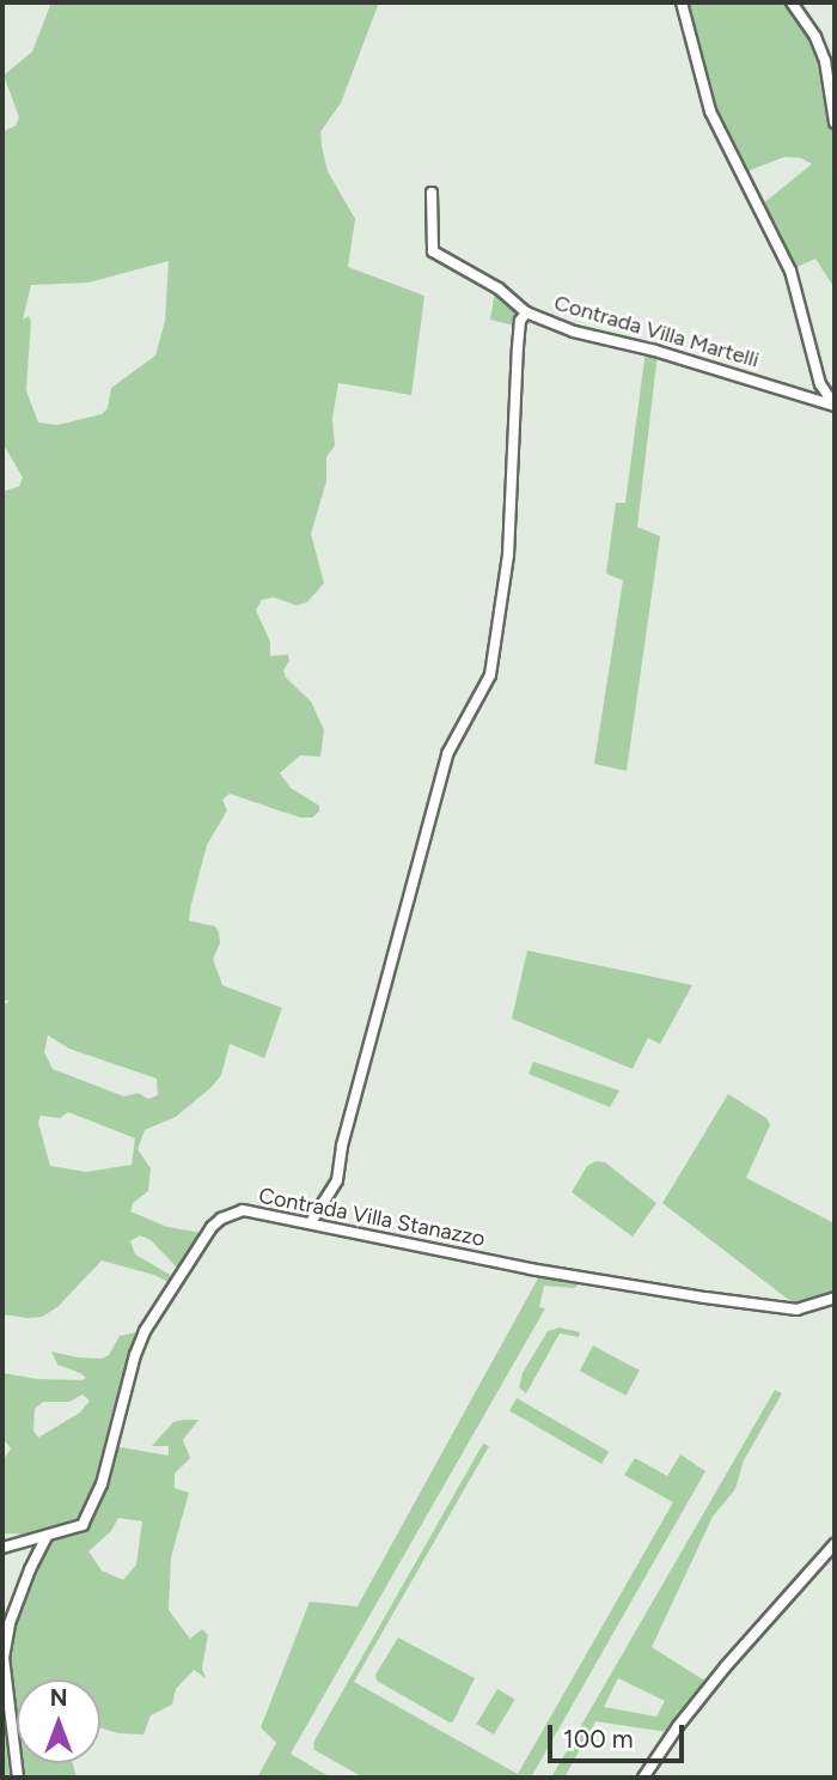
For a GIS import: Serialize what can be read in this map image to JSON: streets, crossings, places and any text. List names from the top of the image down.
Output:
{
  "streets": {
    "street": ["Contrada Villa Martelli", "Contrada Villa Stanazzo"]
  },
  "scale_bar": "100 m",
  "north": "top"
}
